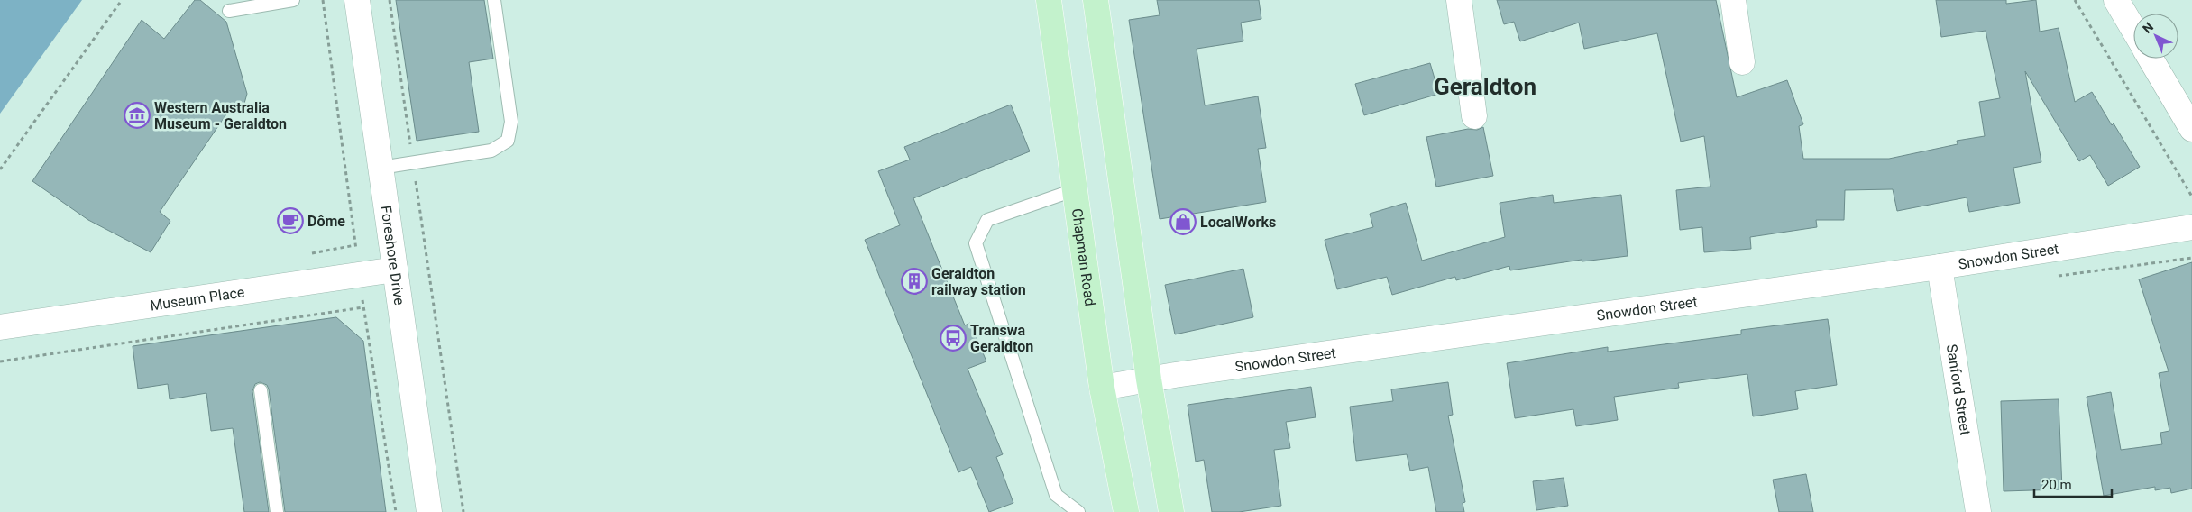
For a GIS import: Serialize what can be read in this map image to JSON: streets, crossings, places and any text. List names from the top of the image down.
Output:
{
  "streets": {
    "main road": ["Chapman Road"],
    "street": [
      "Foreshore Drive",
      "Snowdon Street",
      "Museum Place",
      "Sanford Street"
    ]
  },
  "crossings": [
    ["Foreshore Drive", "Museum Place"],
    ["Snowdon Street", "Chapman Road"],
    ["Snowdon Street", "Sanford Street"]
  ],
  "districts": ["Geraldton"],
  "places": {
    "museum": ["Western Australia Museum - Geraldton"],
    "cafe": ["Dôme"],
    "shop": ["LocalWorks"],
    "building": ["Geraldton railway station"],
    "bus stop": ["Transwa Geraldton"]
  },
  "scale_bar": "20 m",
  "north": "top left"
}
